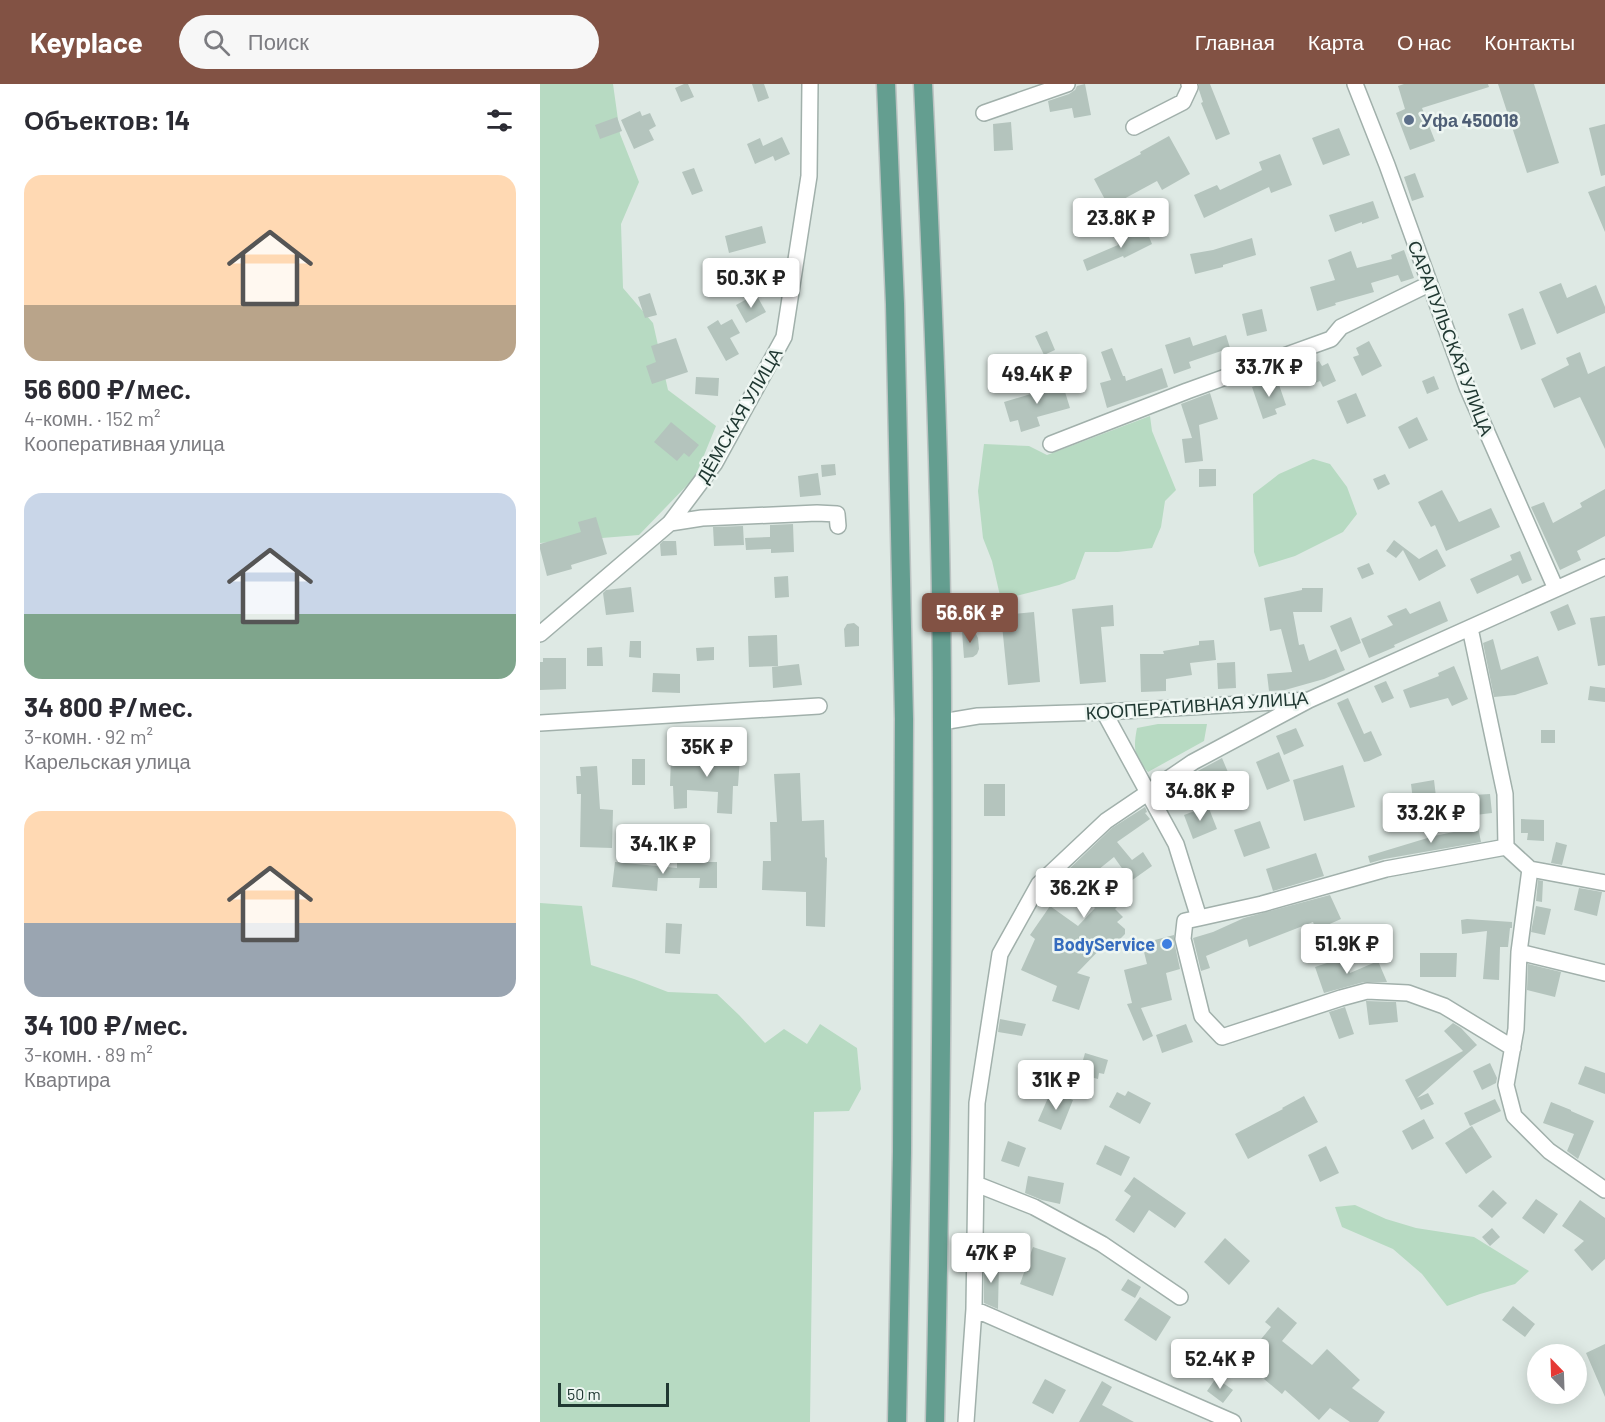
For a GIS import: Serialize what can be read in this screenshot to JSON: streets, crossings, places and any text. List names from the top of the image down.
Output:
{
  "streets": {
    "street": ["САРАПУЛЬСКАЯ УЛИЦА", "ДЁМСКАЯ УЛИЦА", "КООПЕРАТИВНАЯ УЛИЦА"]
  },
  "crossings": [
    ["САРАПУЛЬСКАЯ УЛИЦА", "КООПЕРАТИВНАЯ УЛИЦА"]
  ],
  "places": ["Уфа 450018", "BodyService"],
  "scale_bar": "50 m",
  "north": "top left",
  "page": {
    "header": "Keyplace",
    "search": "Поиск",
    "nav": [
      "Главная",
      "Карта",
      "О нас",
      "Контакты"
    ],
    "heading": "Объектов: 14",
    "list": [
      {
        "name": "56 600 ₽/мес.",
        "note": "4-комн. · 152 m² · Кооперативная улица"
      },
      {
        "name": "34 800 ₽/мес.",
        "note": "3-комн. · 92 m² · Карельская улица"
      },
      {
        "name": "34 100 ₽/мес.",
        "note": "3-комн. · 89 m² · Квартира"
      }
    ],
    "price": [
      "23.8K ₽",
      "50.3K ₽",
      "33.7K ₽",
      "49.4K ₽",
      "56.6K ₽",
      "35K ₽",
      "34.8K ₽",
      "33.2K ₽",
      "34.1K ₽",
      "36.2K ₽",
      "51.9K ₽",
      "31K ₽",
      "47K ₽",
      "52.4K ₽"
    ],
    "scale": "50 m"
  }
}
